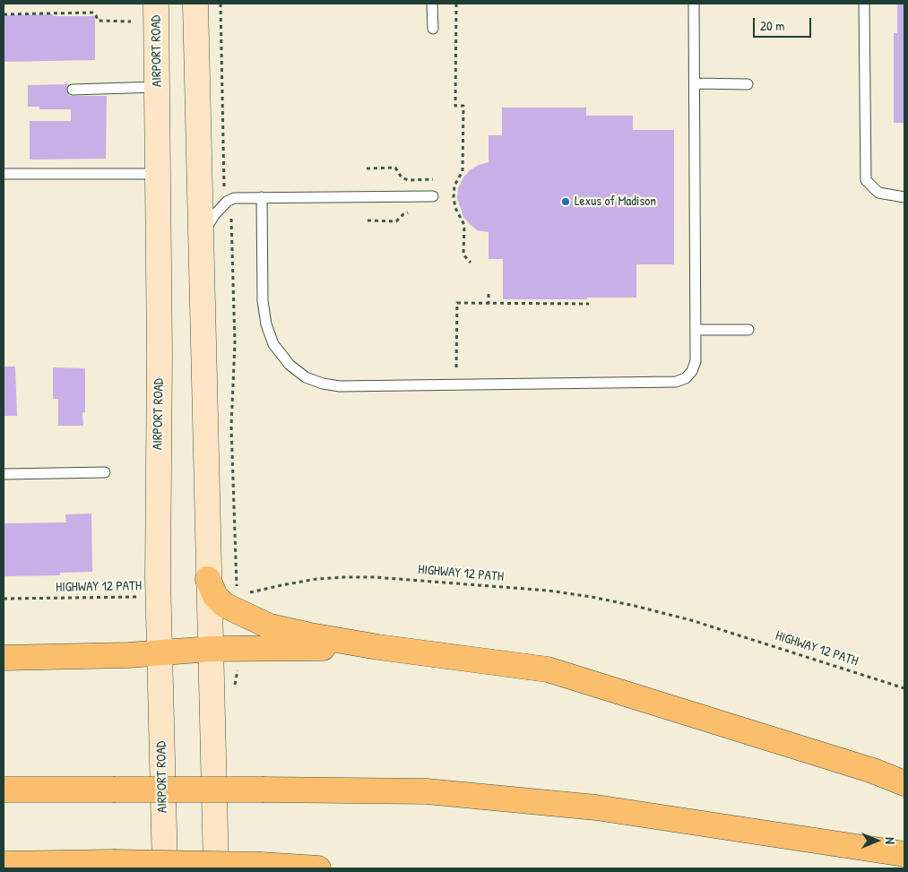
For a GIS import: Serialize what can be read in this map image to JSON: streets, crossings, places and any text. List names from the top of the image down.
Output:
{
  "streets": {
    "street": ["AIRPORT ROAD"],
    "path": ["HIGHWAY 12 PATH"]
  },
  "crossings": [
    ["AIRPORT ROAD", "HIGHWAY 12 PATH"]
  ],
  "places": ["Lexus of Madison"],
  "scale_bar": "20 m",
  "north": "right"
}
